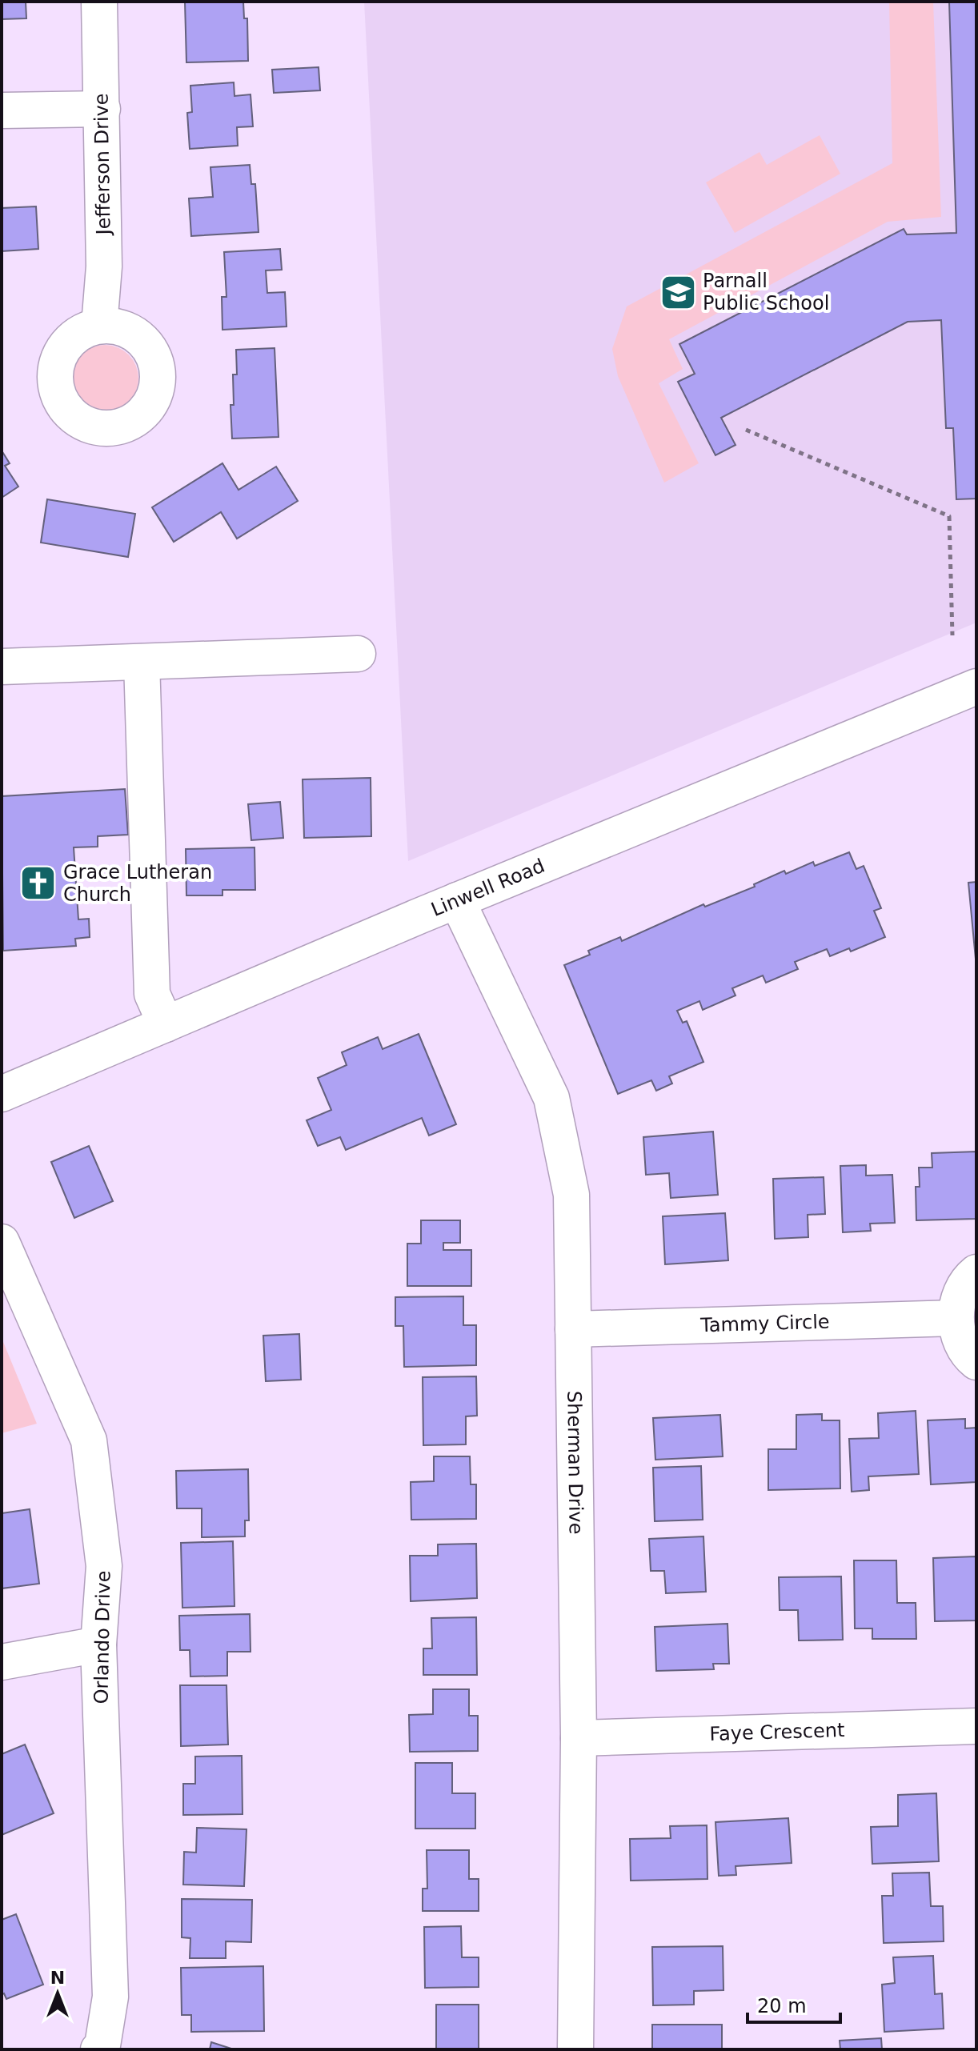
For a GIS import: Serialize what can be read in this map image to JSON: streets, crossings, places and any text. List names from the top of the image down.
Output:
{
  "streets": {
    "street": [
      "Jefferson Drive",
      "Linwell Road",
      "Tammy Circle",
      "Sherman Drive",
      "Orlando Drive",
      "Faye Crescent"
    ]
  },
  "crossings": [
    ["Linwell Road", "Sherman Drive"],
    ["Tammy Circle", "Sherman Drive"],
    ["Sherman Drive", "Faye Crescent"]
  ],
  "places": {
    "school or university": ["Parnall Public School"],
    "church": ["Grace Lutheran Church"]
  },
  "scale_bar": "20 m",
  "north": "top"
}
